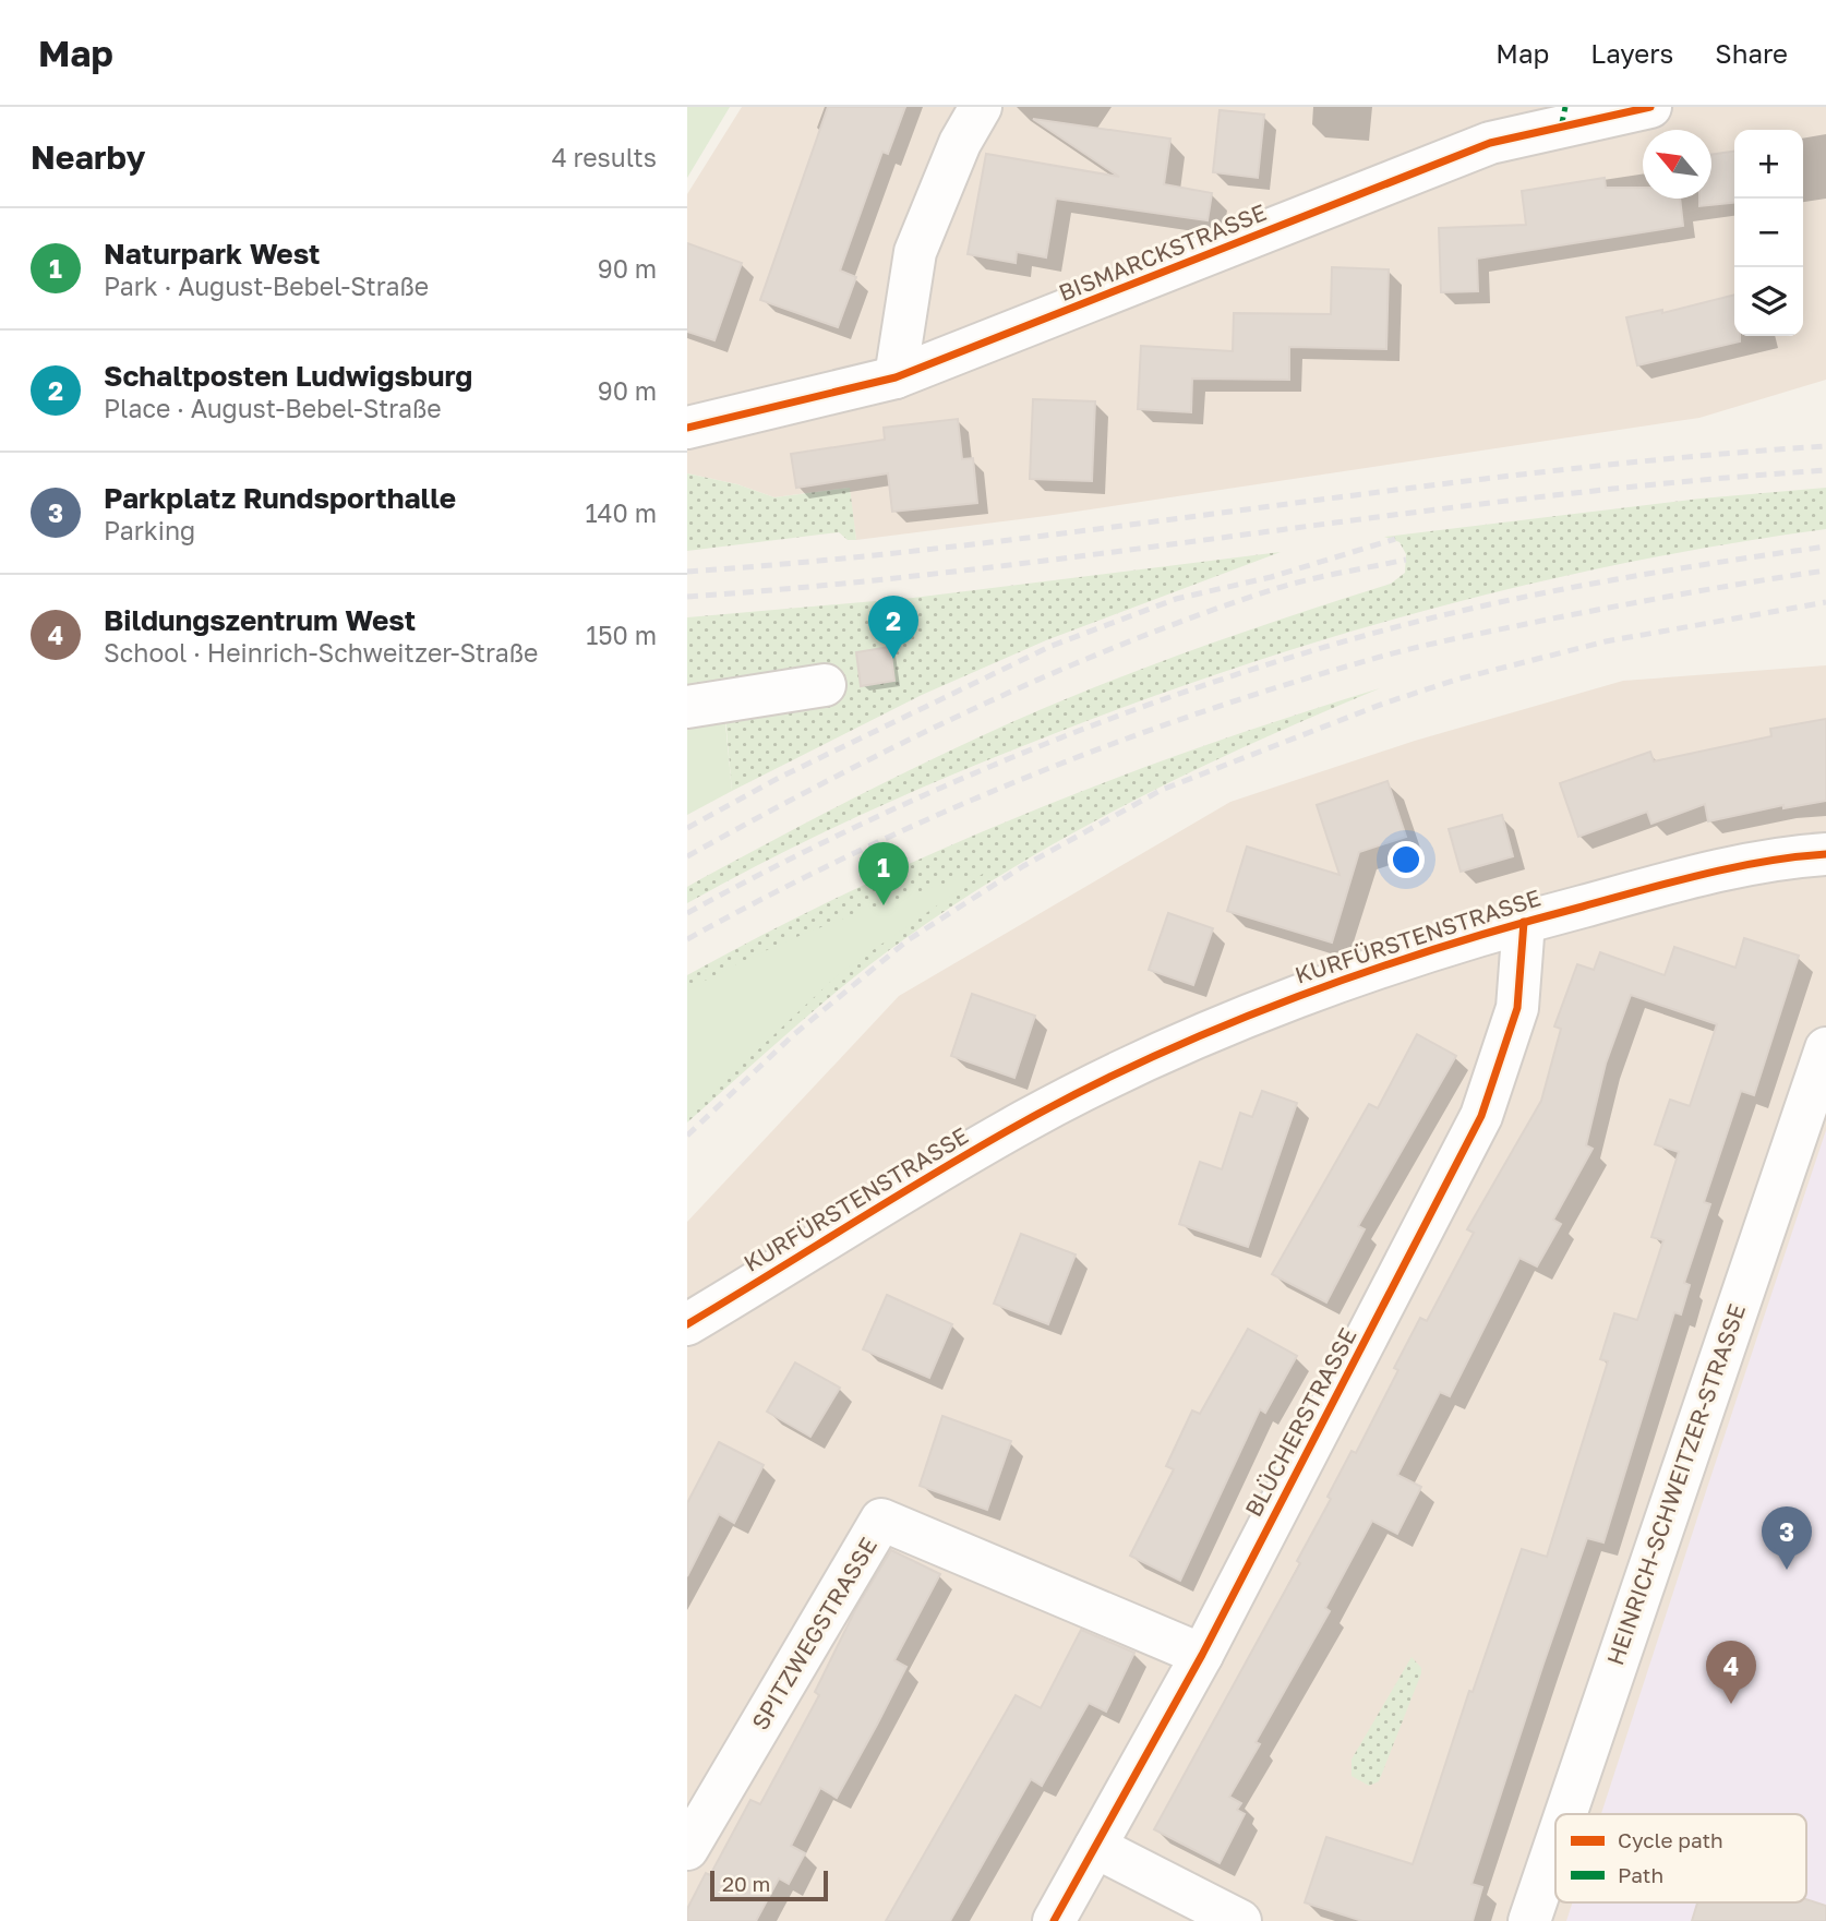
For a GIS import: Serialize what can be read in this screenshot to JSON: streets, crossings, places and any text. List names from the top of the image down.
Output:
{
  "streets": {
    "street": [
      "BISMARCKSTRASSE",
      "KURFÜRSTENSTRASSE",
      "BLÜCHERSTRASSE",
      "HEINRICH-SCHWEITZER-STRASSE",
      "SPITZWEGSTRASSE"
    ]
  },
  "crossings": [
    ["KURFÜRSTENSTRASSE", "BLÜCHERSTRASSE"],
    ["BLÜCHERSTRASSE", "SPITZWEGSTRASSE"]
  ],
  "legend": ["Cycle path", "Path"],
  "scale_bar": "20 m",
  "north": "top left",
  "page": {
    "header": "Map",
    "nav": ["Map", "Layers", "Share"],
    "heading": ["Nearby", "4 results"],
    "map_buttons": ["+", "−"],
    "list": [
      {
        "mark": "1",
        "name": "Naturpark West",
        "note": "Park · August-Bebel-Straße",
        "value": "90 m"
      },
      {
        "mark": "2",
        "name": "Schaltposten Ludwigsburg",
        "note": "Place · August-Bebel-Straße",
        "value": "90 m"
      },
      {
        "mark": "3",
        "name": "Parkplatz Rundsporthalle",
        "note": "Parking",
        "value": "140 m"
      },
      {
        "mark": "4",
        "name": "Bildungszentrum West",
        "note": "School · Heinrich-Schweitzer-Straße",
        "value": "150 m"
      }
    ],
    "pins": [
      "2",
      "1",
      "3",
      "4"
    ],
    "scale": "20 m"
  }
}
